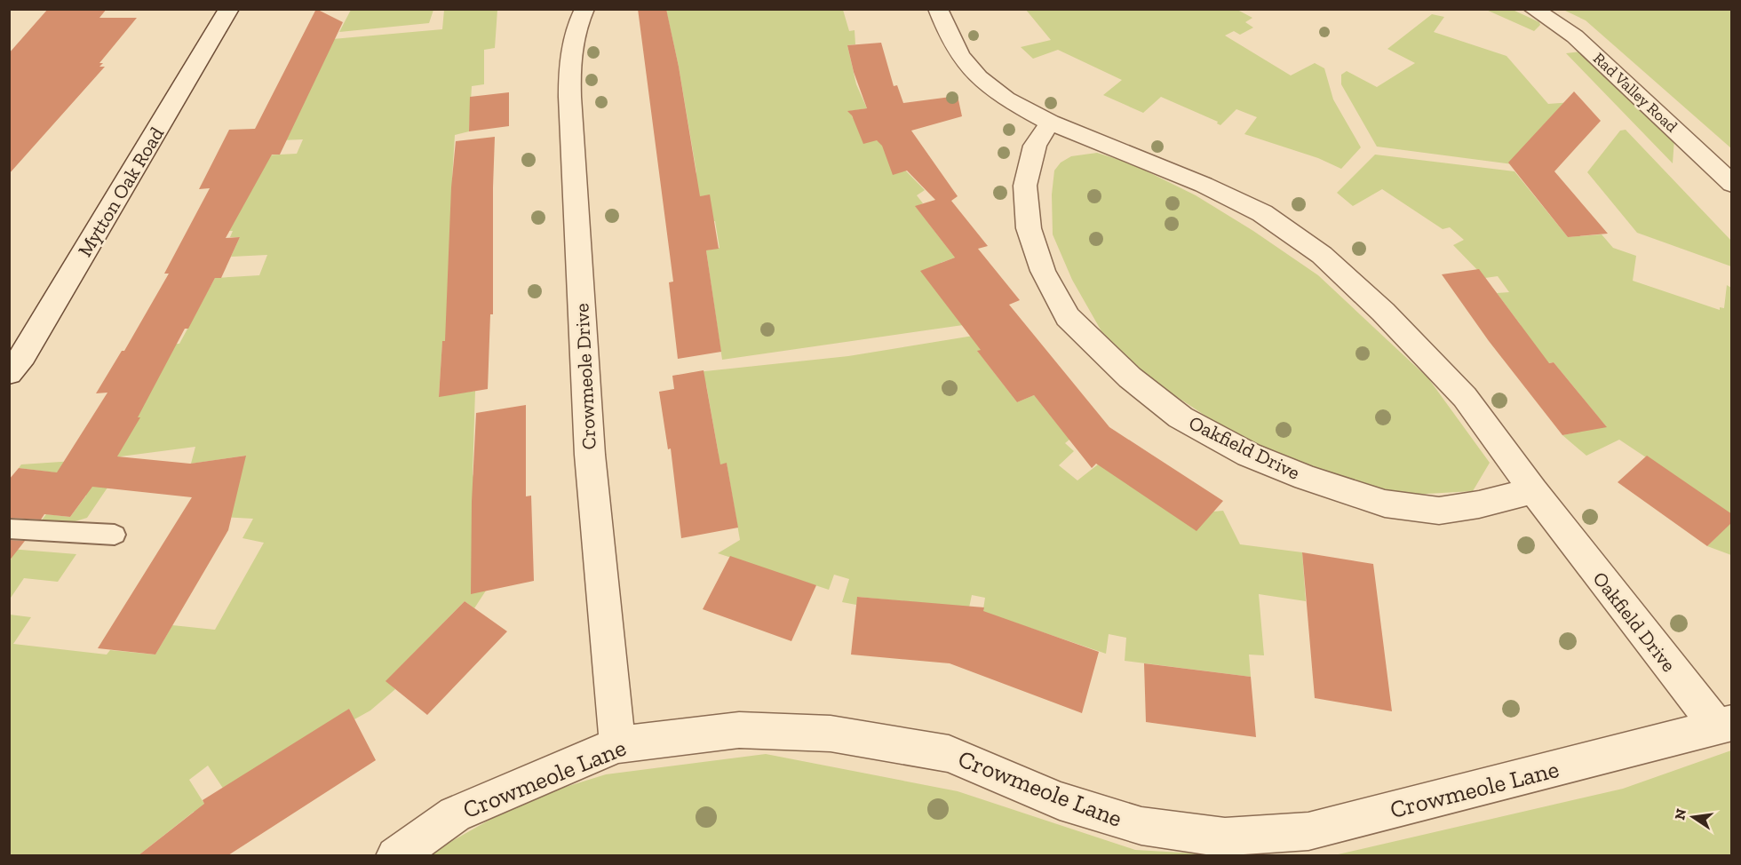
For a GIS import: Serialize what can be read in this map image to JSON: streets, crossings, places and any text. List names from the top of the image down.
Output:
{
  "streets": {
    "street": [
      "Rad Valley Road",
      "Mytton Oak Road",
      "Crowmeole Drive",
      "Oakfield Drive",
      "Crowmeole Lane"
    ]
  },
  "crossings": [
    ["Crowmeole Drive", "Crowmeole Lane"],
    ["Oakfield Drive", "Crowmeole Lane"]
  ],
  "north": "left"
}
